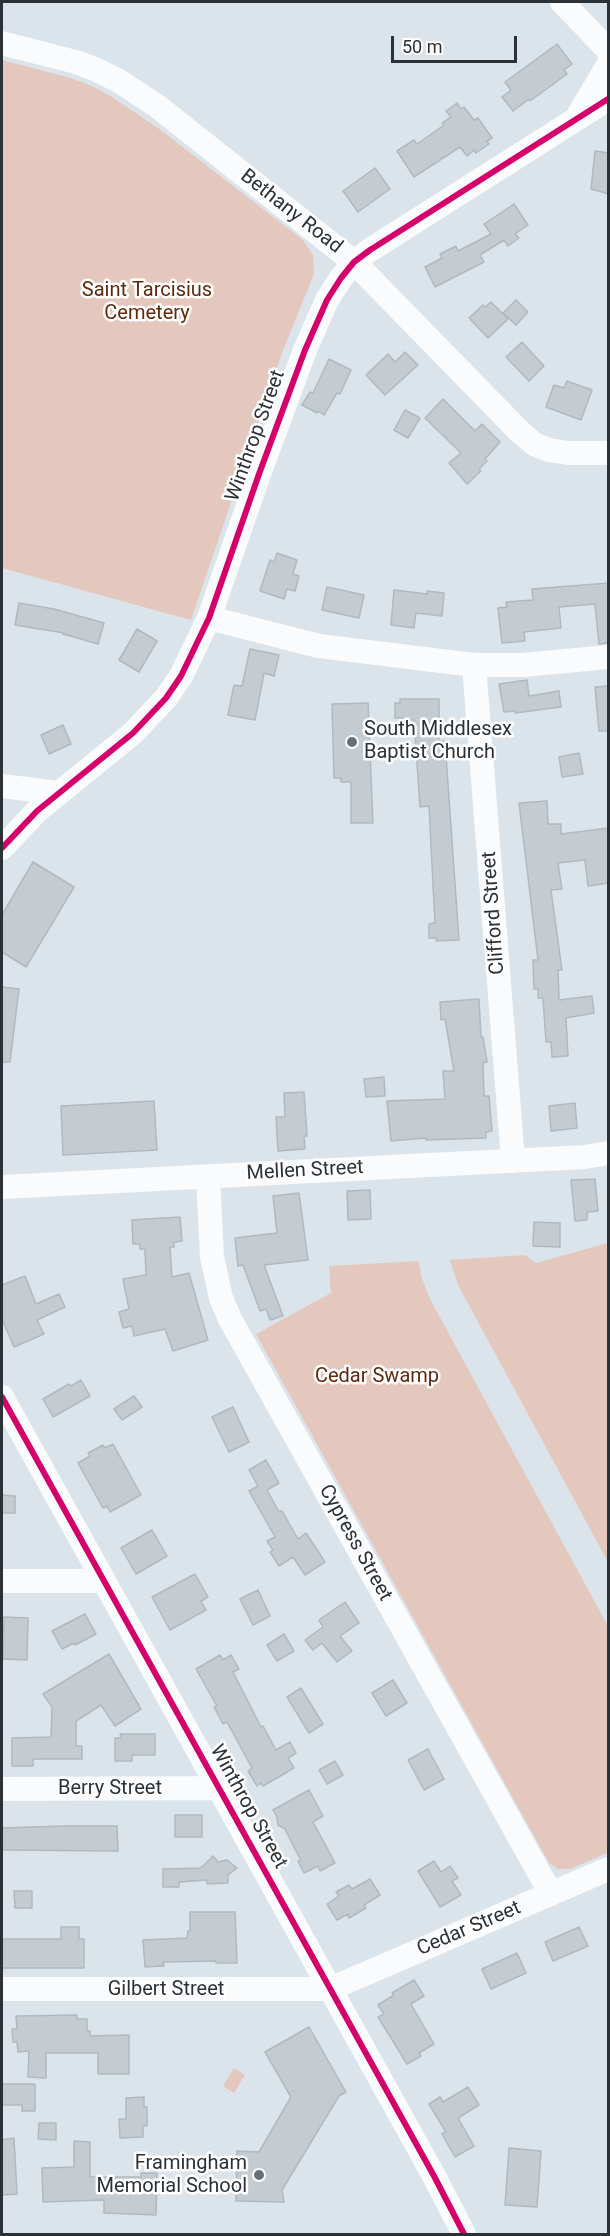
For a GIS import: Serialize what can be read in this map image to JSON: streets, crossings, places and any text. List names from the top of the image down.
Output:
{
  "streets": {
    "street": [
      "Bethany Road",
      "Winthrop Street",
      "Clifford Street",
      "Mellen Street",
      "Cypress Street",
      "Berry Street",
      "Cedar Street",
      "Gilbert Street"
    ]
  },
  "crossings": [
    ["Bethany Road", "Winthrop Street"],
    ["Winthrop Street", "Berry Street"],
    ["Winthrop Street", "Cedar Street"],
    ["Winthrop Street", "Gilbert Street"],
    ["Clifford Street", "Mellen Street"],
    ["Mellen Street", "Cypress Street"],
    ["Cypress Street", "Cedar Street"],
    ["Cedar Street", "Gilbert Street"]
  ],
  "parks": ["Saint Tarcisius Cemetery", "Cedar Swamp"],
  "places": ["South Middlesex Baptist Church", "Framingham Memorial School"],
  "scale_bar": "50 m"
}
